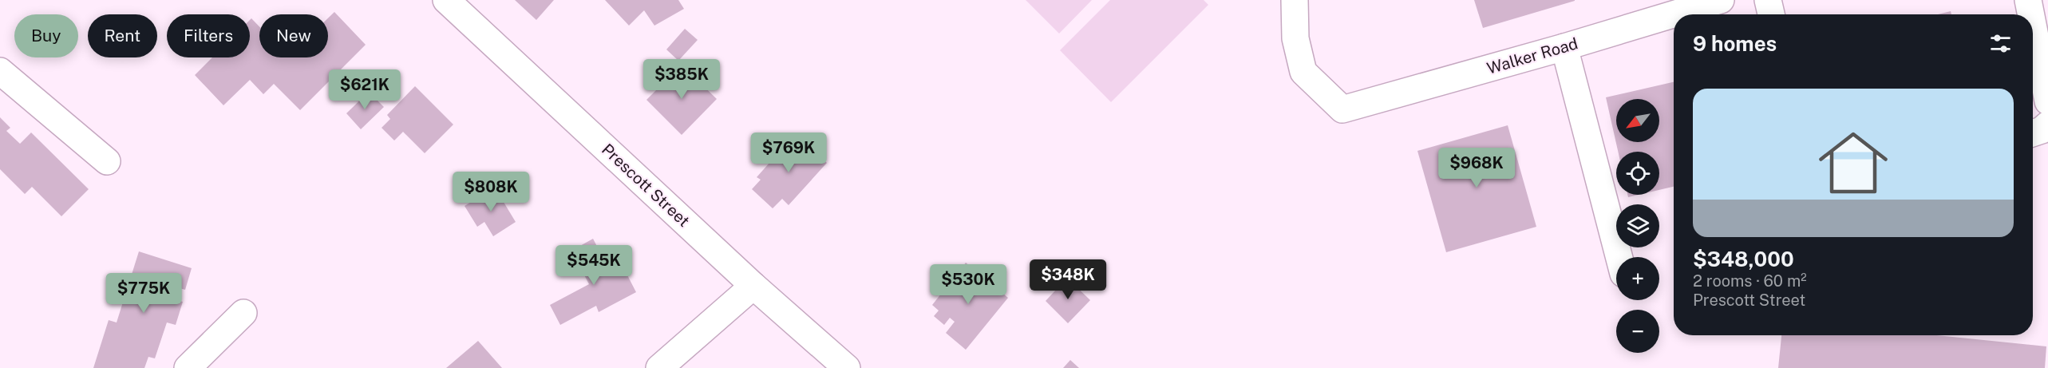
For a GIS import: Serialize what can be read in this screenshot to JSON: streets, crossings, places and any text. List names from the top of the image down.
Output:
{
  "streets": {
    "street": ["Walker Road", "Prescott Street"]
  },
  "north": "bottom left",
  "page": {
    "chip": [
      "Buy",
      "Rent",
      "Filters",
      "New"
    ],
    "heading": "9 homes",
    "price": [
      "$385K",
      "$621K",
      "$769K",
      "$968K",
      "$808K",
      "$545K",
      "$348K",
      "$530K",
      "$775K"
    ],
    "list": [
      {
        "name": "$348,000",
        "note": "2 rooms · 60 m² · Prescott Street"
      }
    ],
    "map_buttons": ["+", "−"]
  }
}
